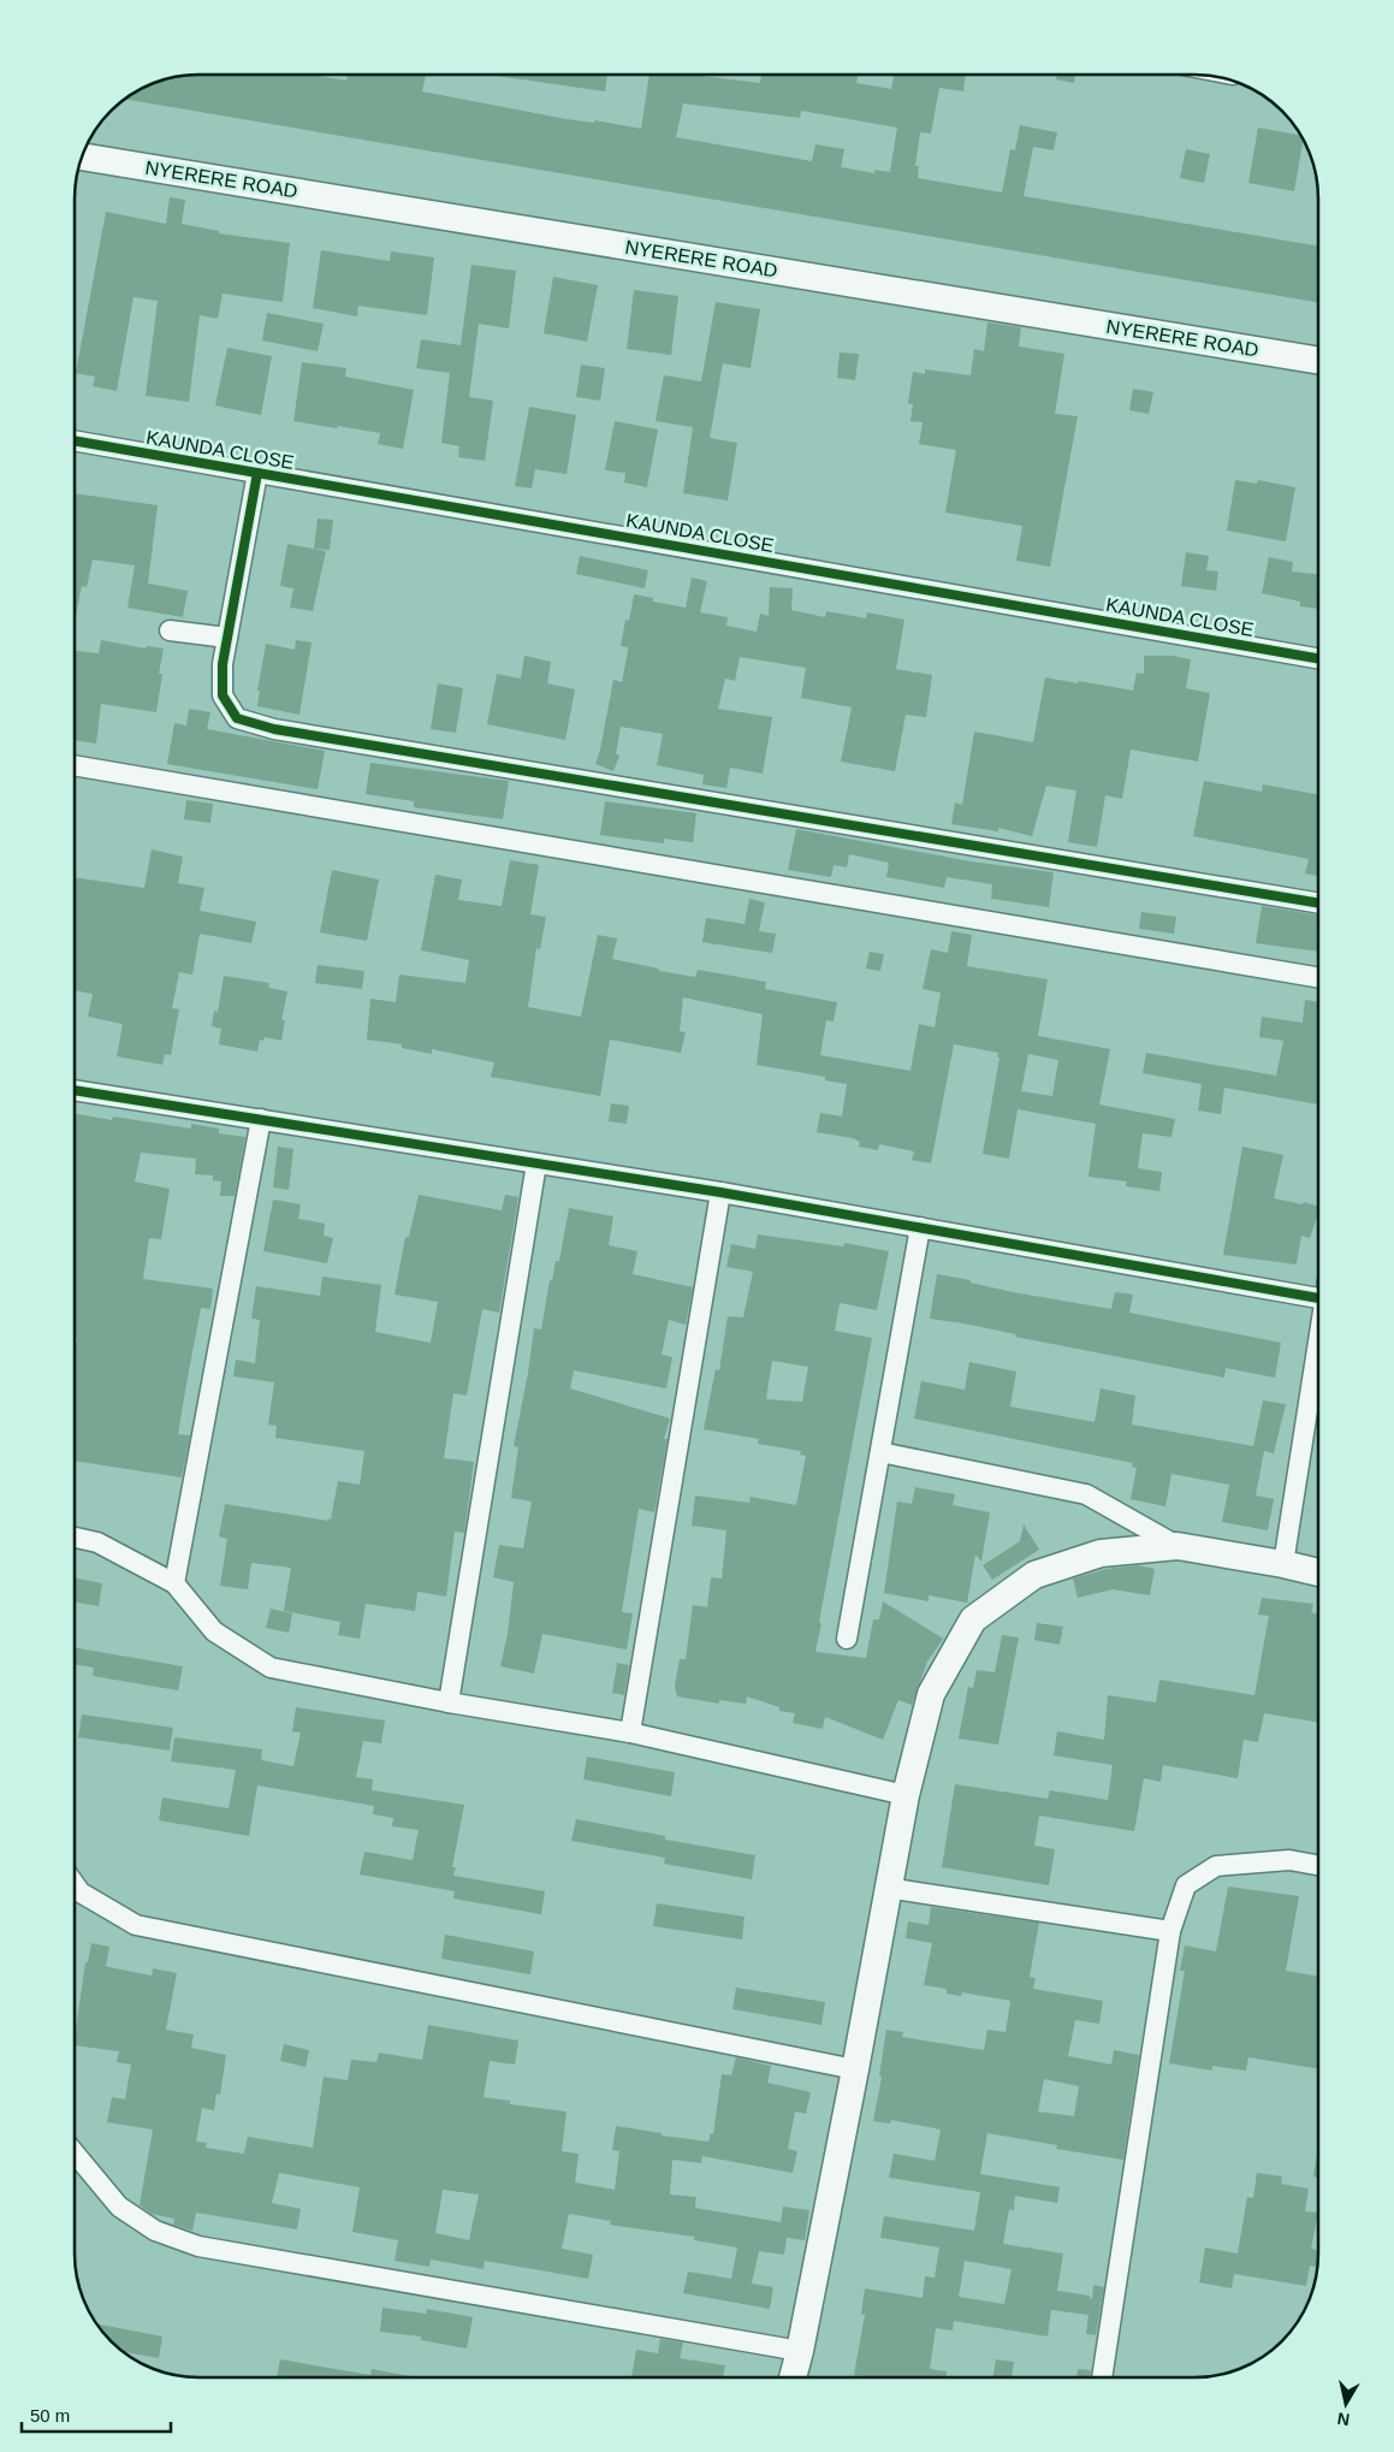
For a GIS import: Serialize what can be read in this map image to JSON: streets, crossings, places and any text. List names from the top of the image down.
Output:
{
  "streets": {
    "street": ["NYERERE ROAD", "KAUNDA CLOSE"]
  },
  "scale_bar": "50 m",
  "north": "bottom"
}
